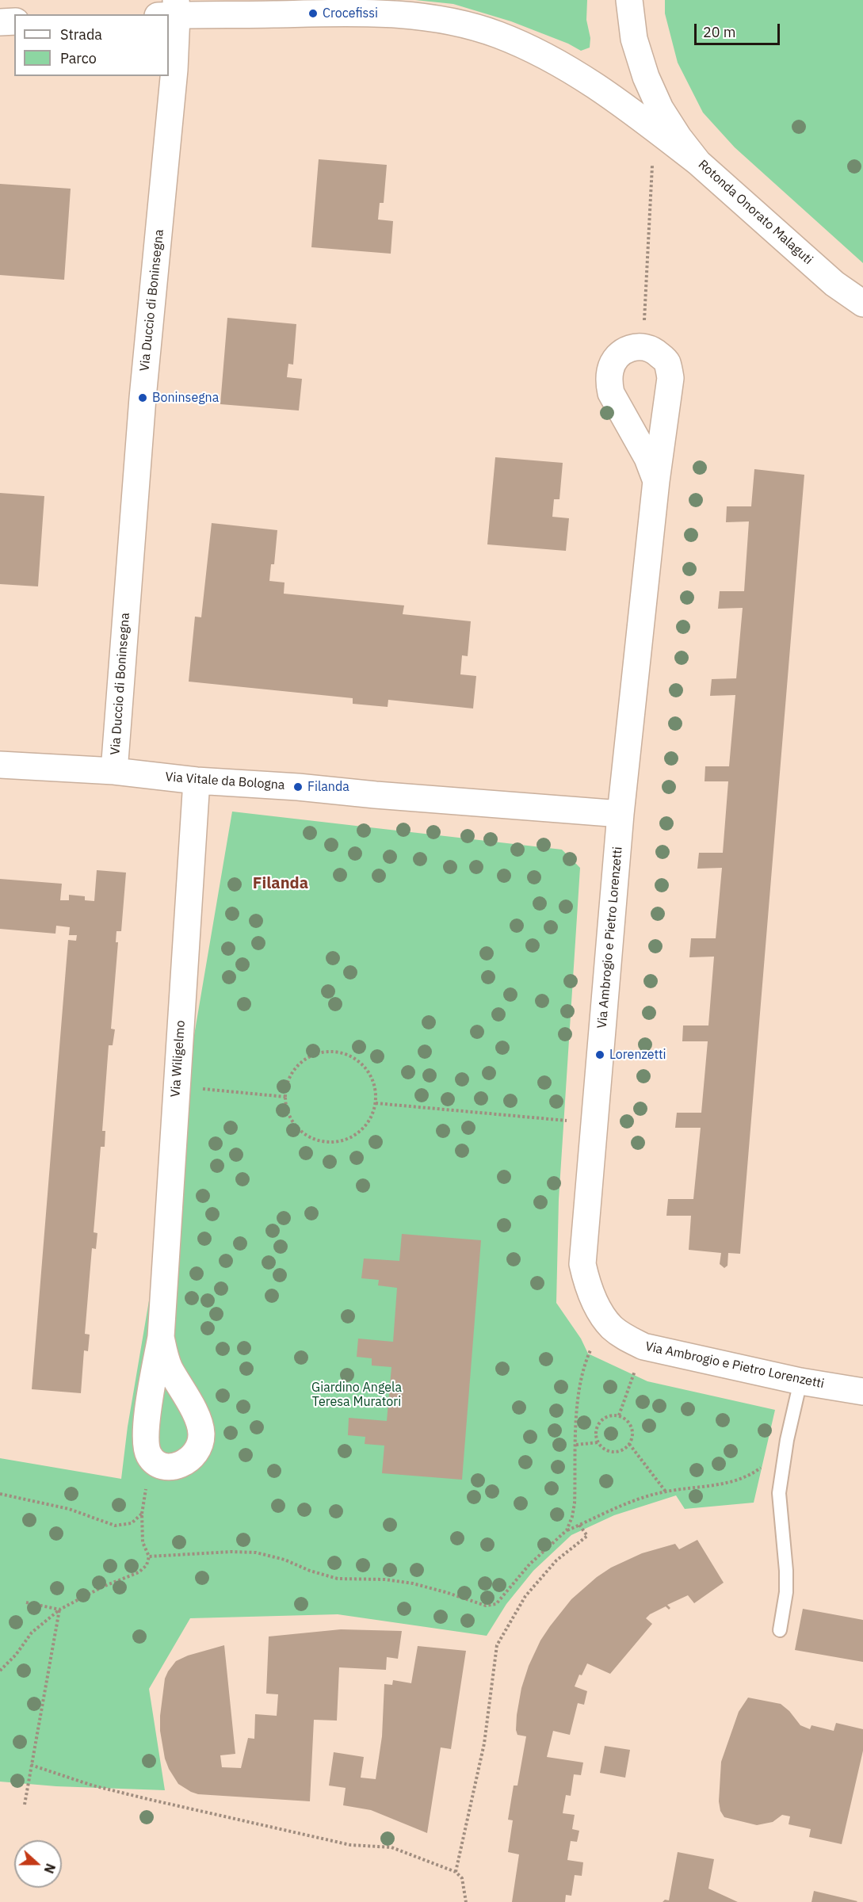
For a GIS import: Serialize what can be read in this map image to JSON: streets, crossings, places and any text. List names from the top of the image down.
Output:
{
  "streets": {
    "street": [
      "Rotonda Onorato Malaguti",
      "Via Duccio di Boninsegna",
      "Via Vitale da Bologna",
      "Via Ambrogio e Pietro Lorenzetti",
      "Via Wiligelmo"
    ]
  },
  "crossings": [
    ["Via Duccio di Boninsegna", "Via Vitale da Bologna"],
    ["Via Vitale da Bologna", "Via Ambrogio e Pietro Lorenzetti"],
    ["Via Vitale da Bologna", "Via Wiligelmo"]
  ],
  "districts": ["Filanda"],
  "parks": ["Giardino Angela Teresa Muratori"],
  "places": [
    "Crocefissi",
    "Boninsegna",
    "Filanda",
    "Lorenzetti"
  ],
  "legend": ["Strada", "Parco"],
  "scale_bar": "20 m",
  "north": "right"
}
